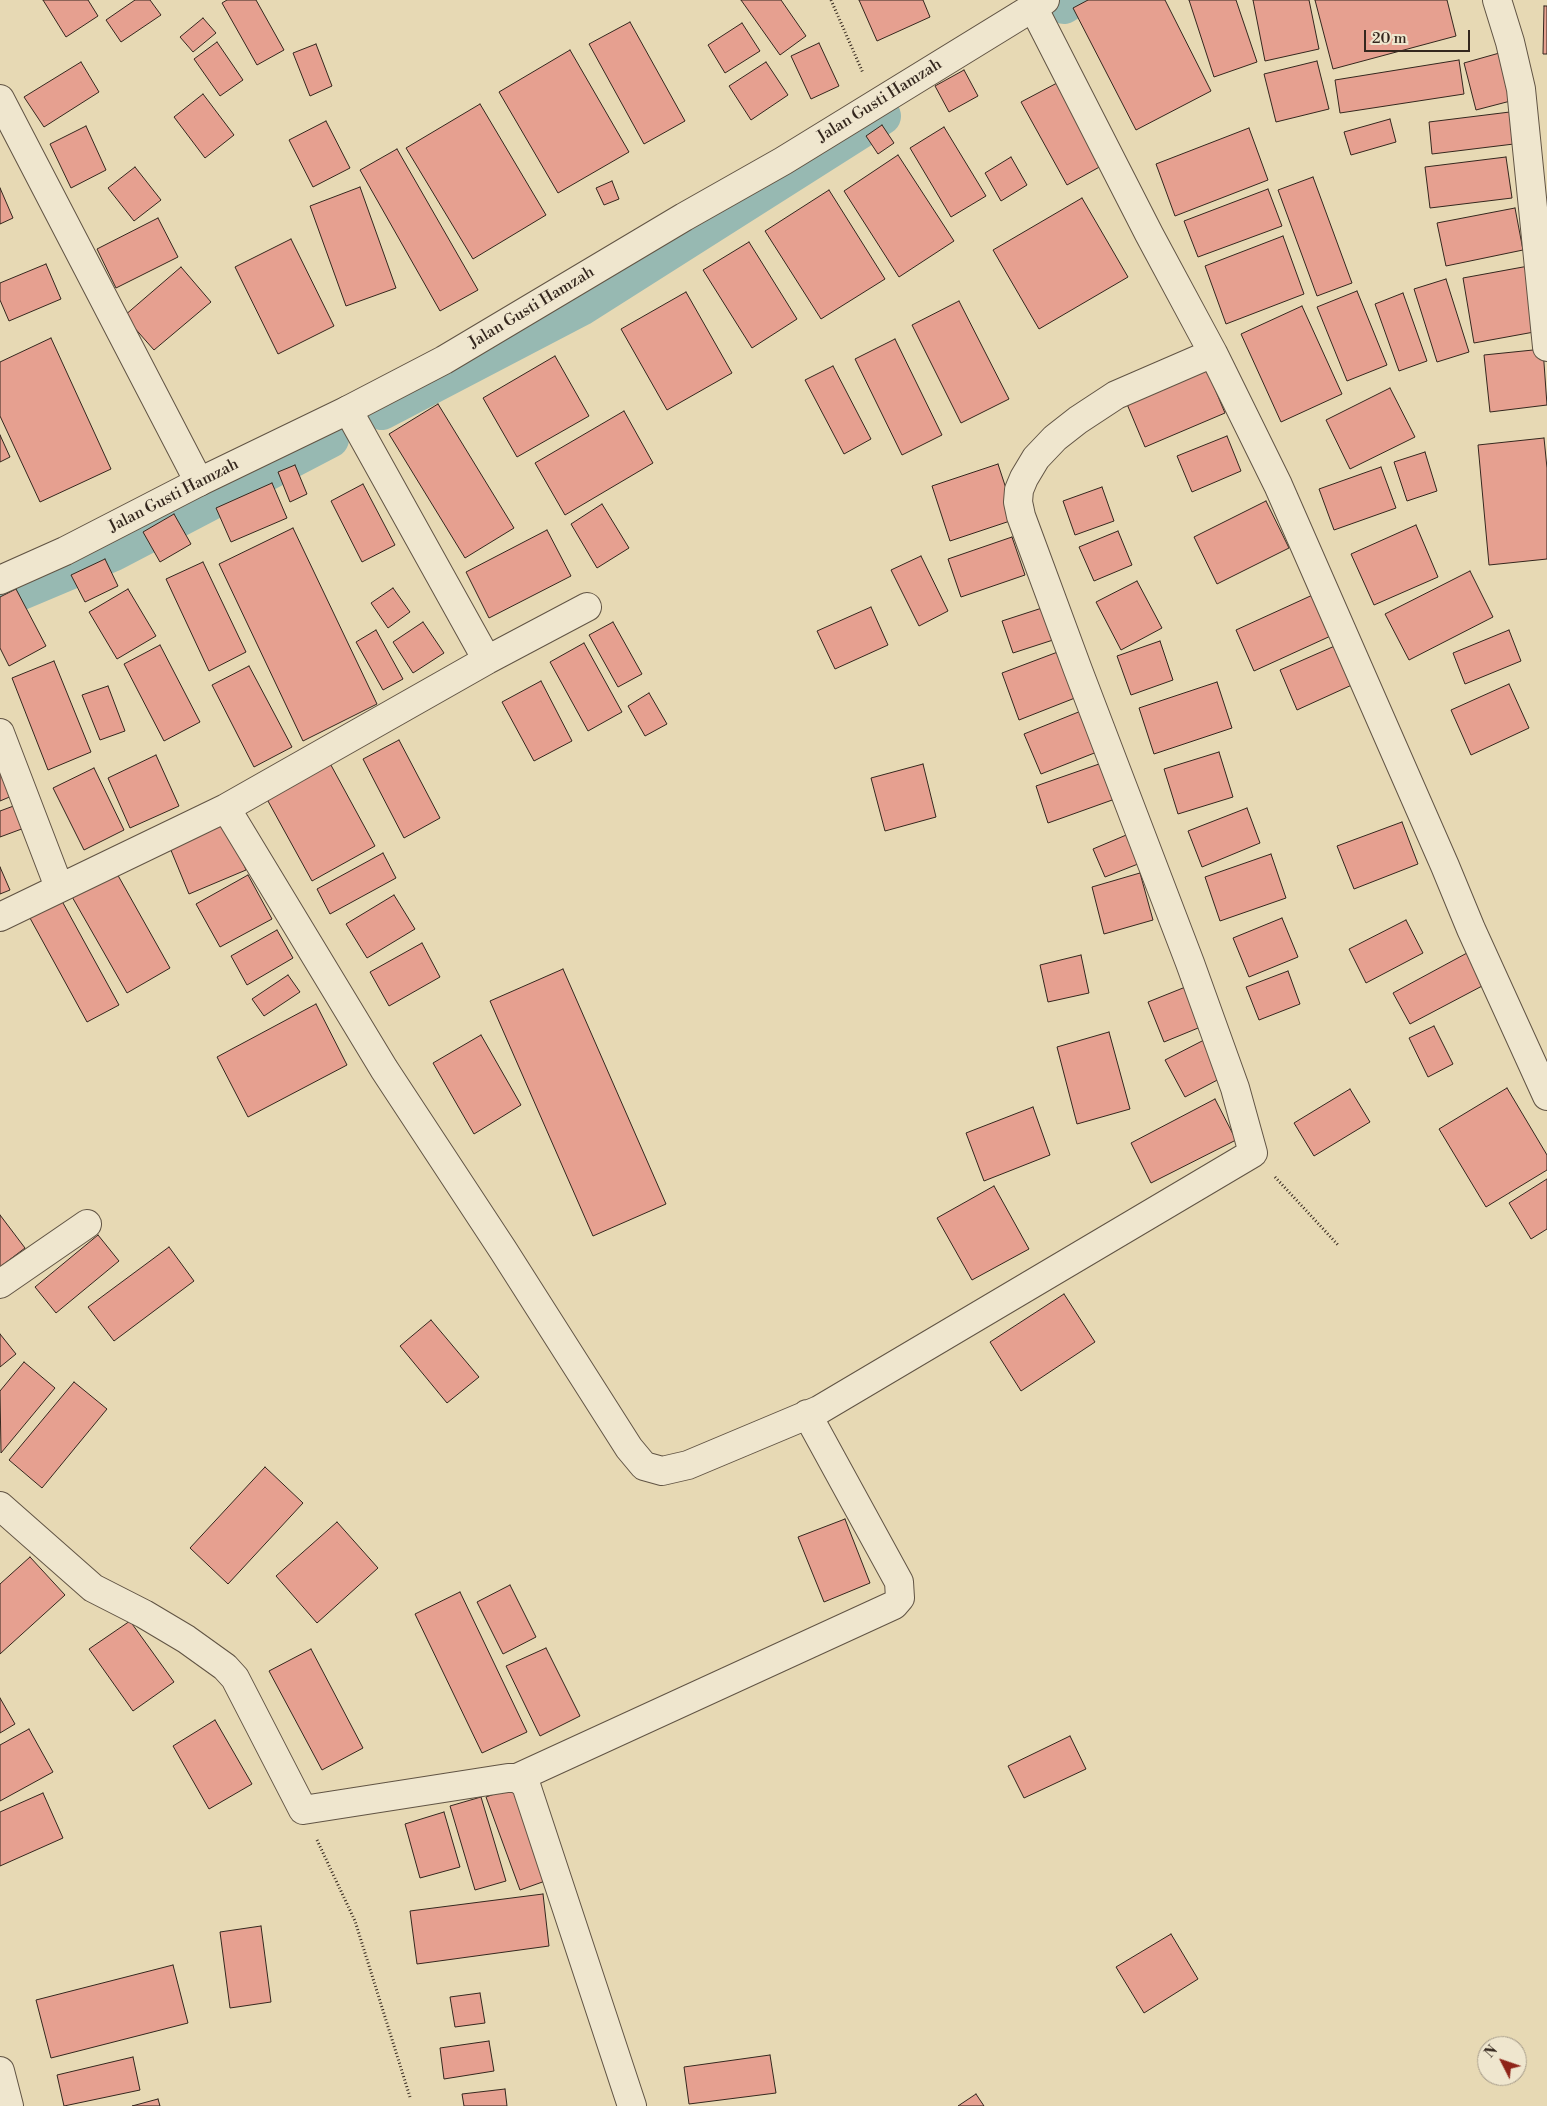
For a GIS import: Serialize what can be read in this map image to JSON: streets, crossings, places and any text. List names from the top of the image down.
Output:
{
  "streets": {
    "street": ["Jalan Gusti Hamzah"]
  },
  "scale_bar": "20 m",
  "north": "top left"
}
